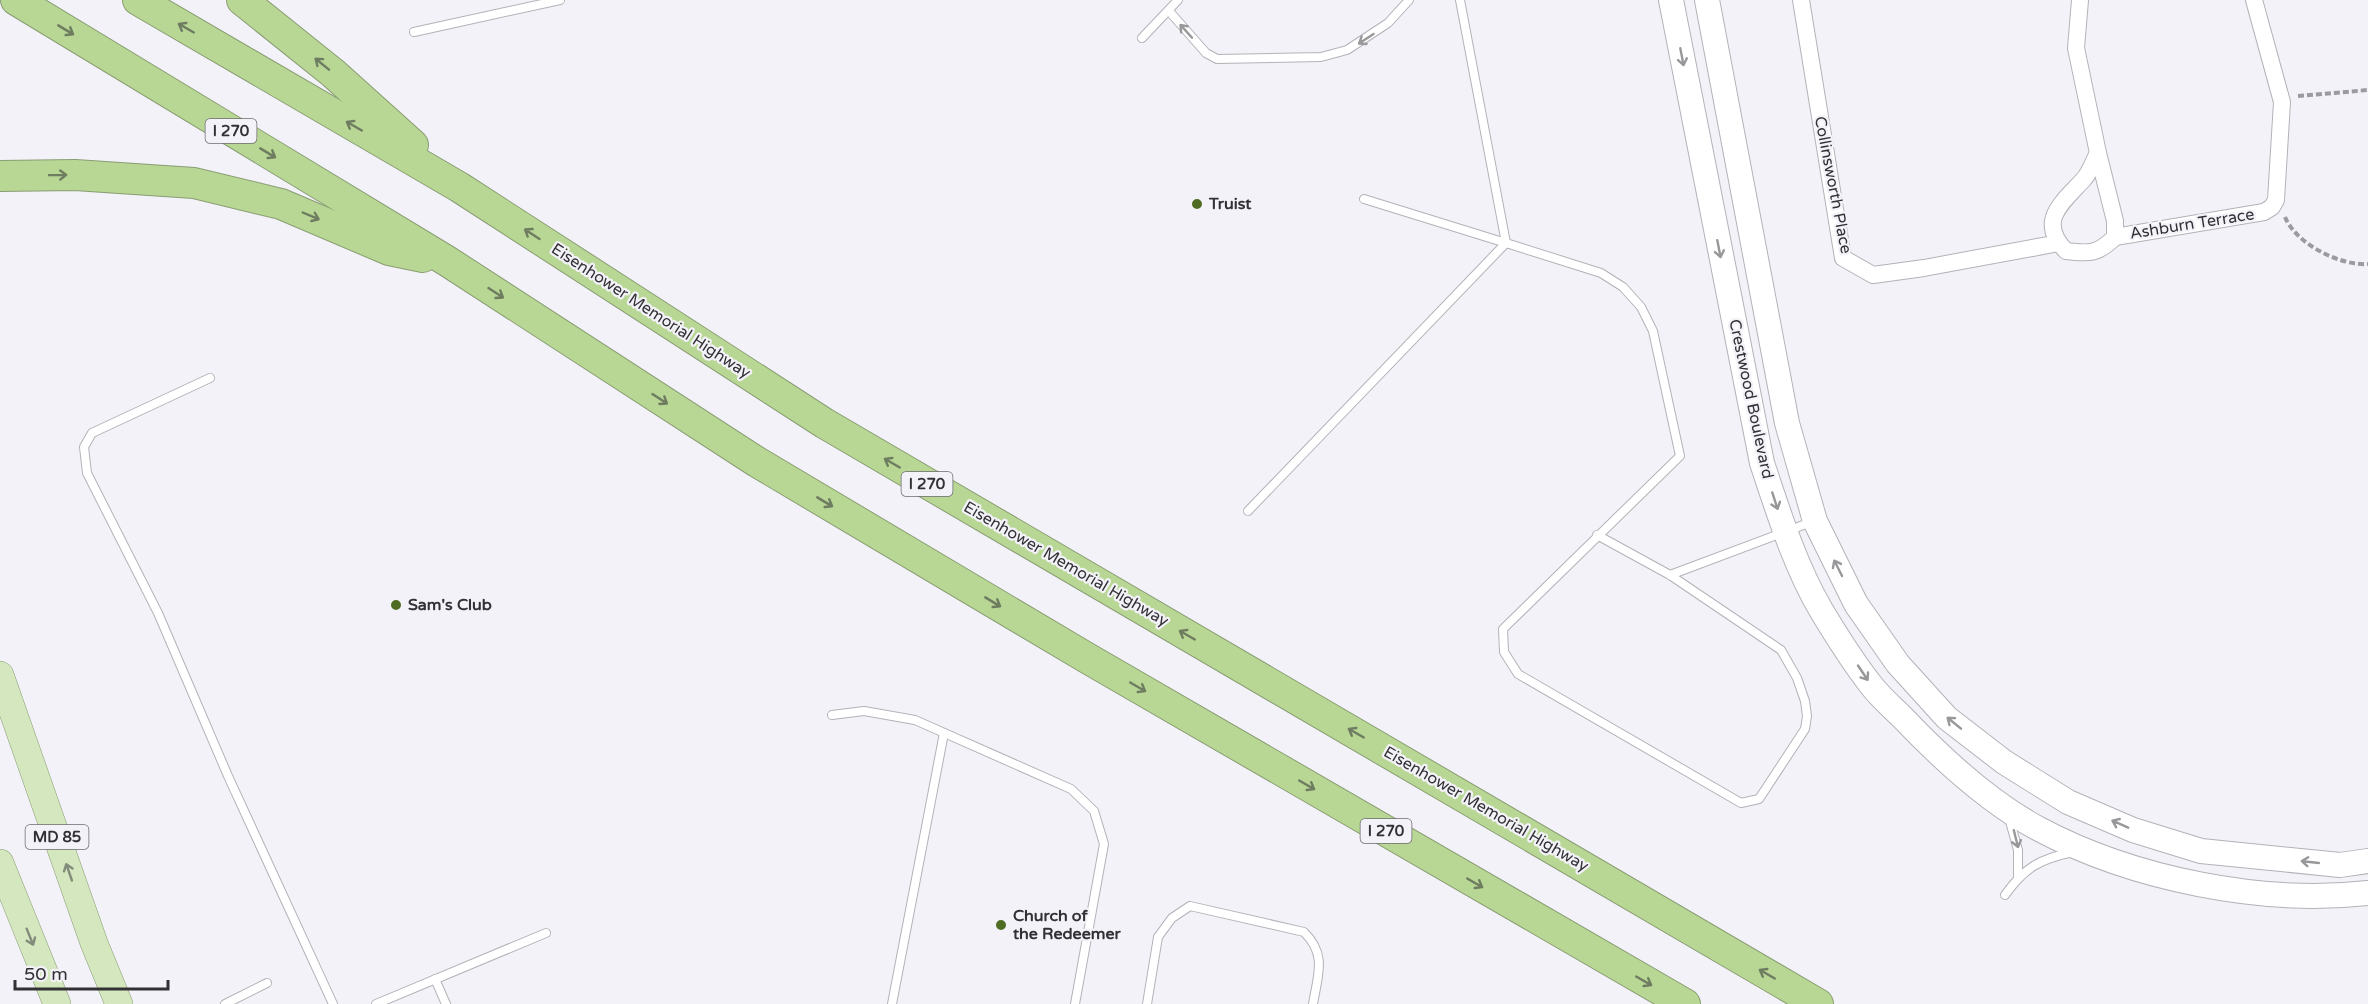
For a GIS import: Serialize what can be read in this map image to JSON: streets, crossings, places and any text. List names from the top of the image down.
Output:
{
  "streets": {
    "highway": ["I 270", "Eisenhower Memorial Highway"],
    "main road": ["Crestwood Boulevard", "MD 85"],
    "street": ["Collinsworth Place", "Ashburn Terrace"]
  },
  "places": ["Truist", "Sam's Club", "Church of the Redeemer"],
  "scale_bar": "50 m"
}
